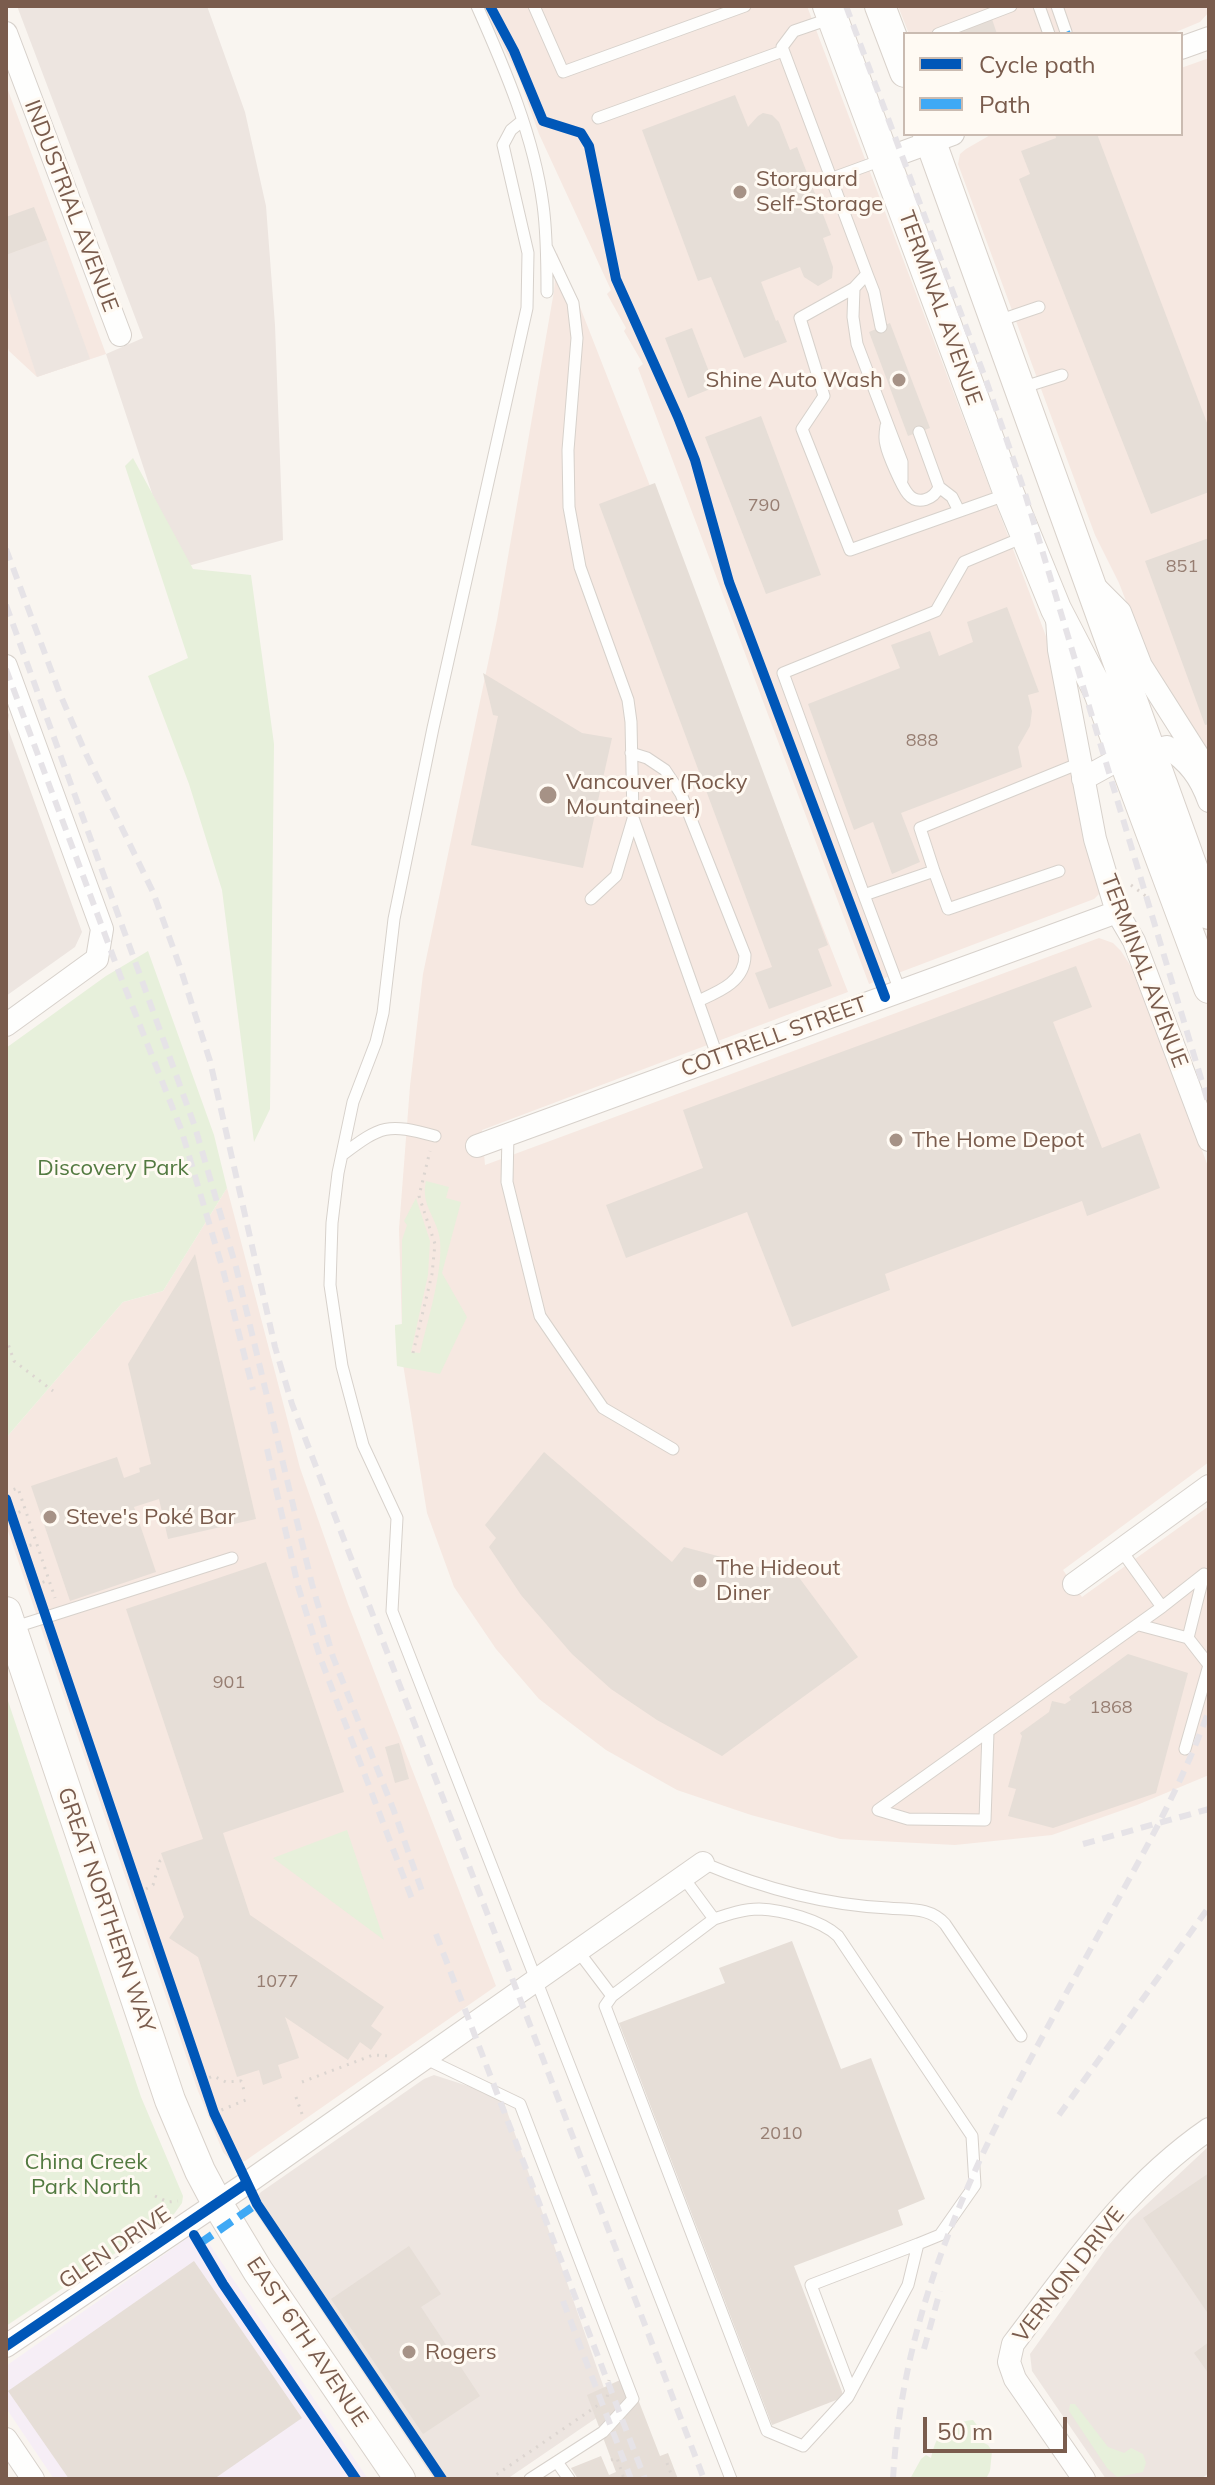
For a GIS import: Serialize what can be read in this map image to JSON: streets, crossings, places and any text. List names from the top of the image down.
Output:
{
  "streets": {
    "main road": ["TERMINAL AVENUE", "GREAT NORTHERN WAY", "EAST 6TH AVENUE"],
    "street": [
      "INDUSTRIAL AVENUE",
      "COTTRELL STREET",
      "GLEN DRIVE",
      "VERNON DRIVE"
    ]
  },
  "crossings": [
    ["TERMINAL AVENUE", "COTTRELL STREET"],
    ["GREAT NORTHERN WAY", "GLEN DRIVE"],
    ["GREAT NORTHERN WAY", "EAST 6TH AVENUE"],
    ["GLEN DRIVE", "EAST 6TH AVENUE"]
  ],
  "parks": ["Discovery Park", "China Creek Park North"],
  "places": [
    "Storguard Self-Storage",
    "Shine Auto Wash",
    "Vancouver (Rocky Mountaineer)",
    "The Home Depot",
    "Steve's Poké Bar",
    "The Hideout Diner",
    "Rogers"
  ],
  "house_numbers": [
    "790",
    "851",
    "888",
    "901",
    "1868",
    "1077",
    "2010"
  ],
  "legend": ["Cycle path", "Path"],
  "scale_bar": "50 m"
}
